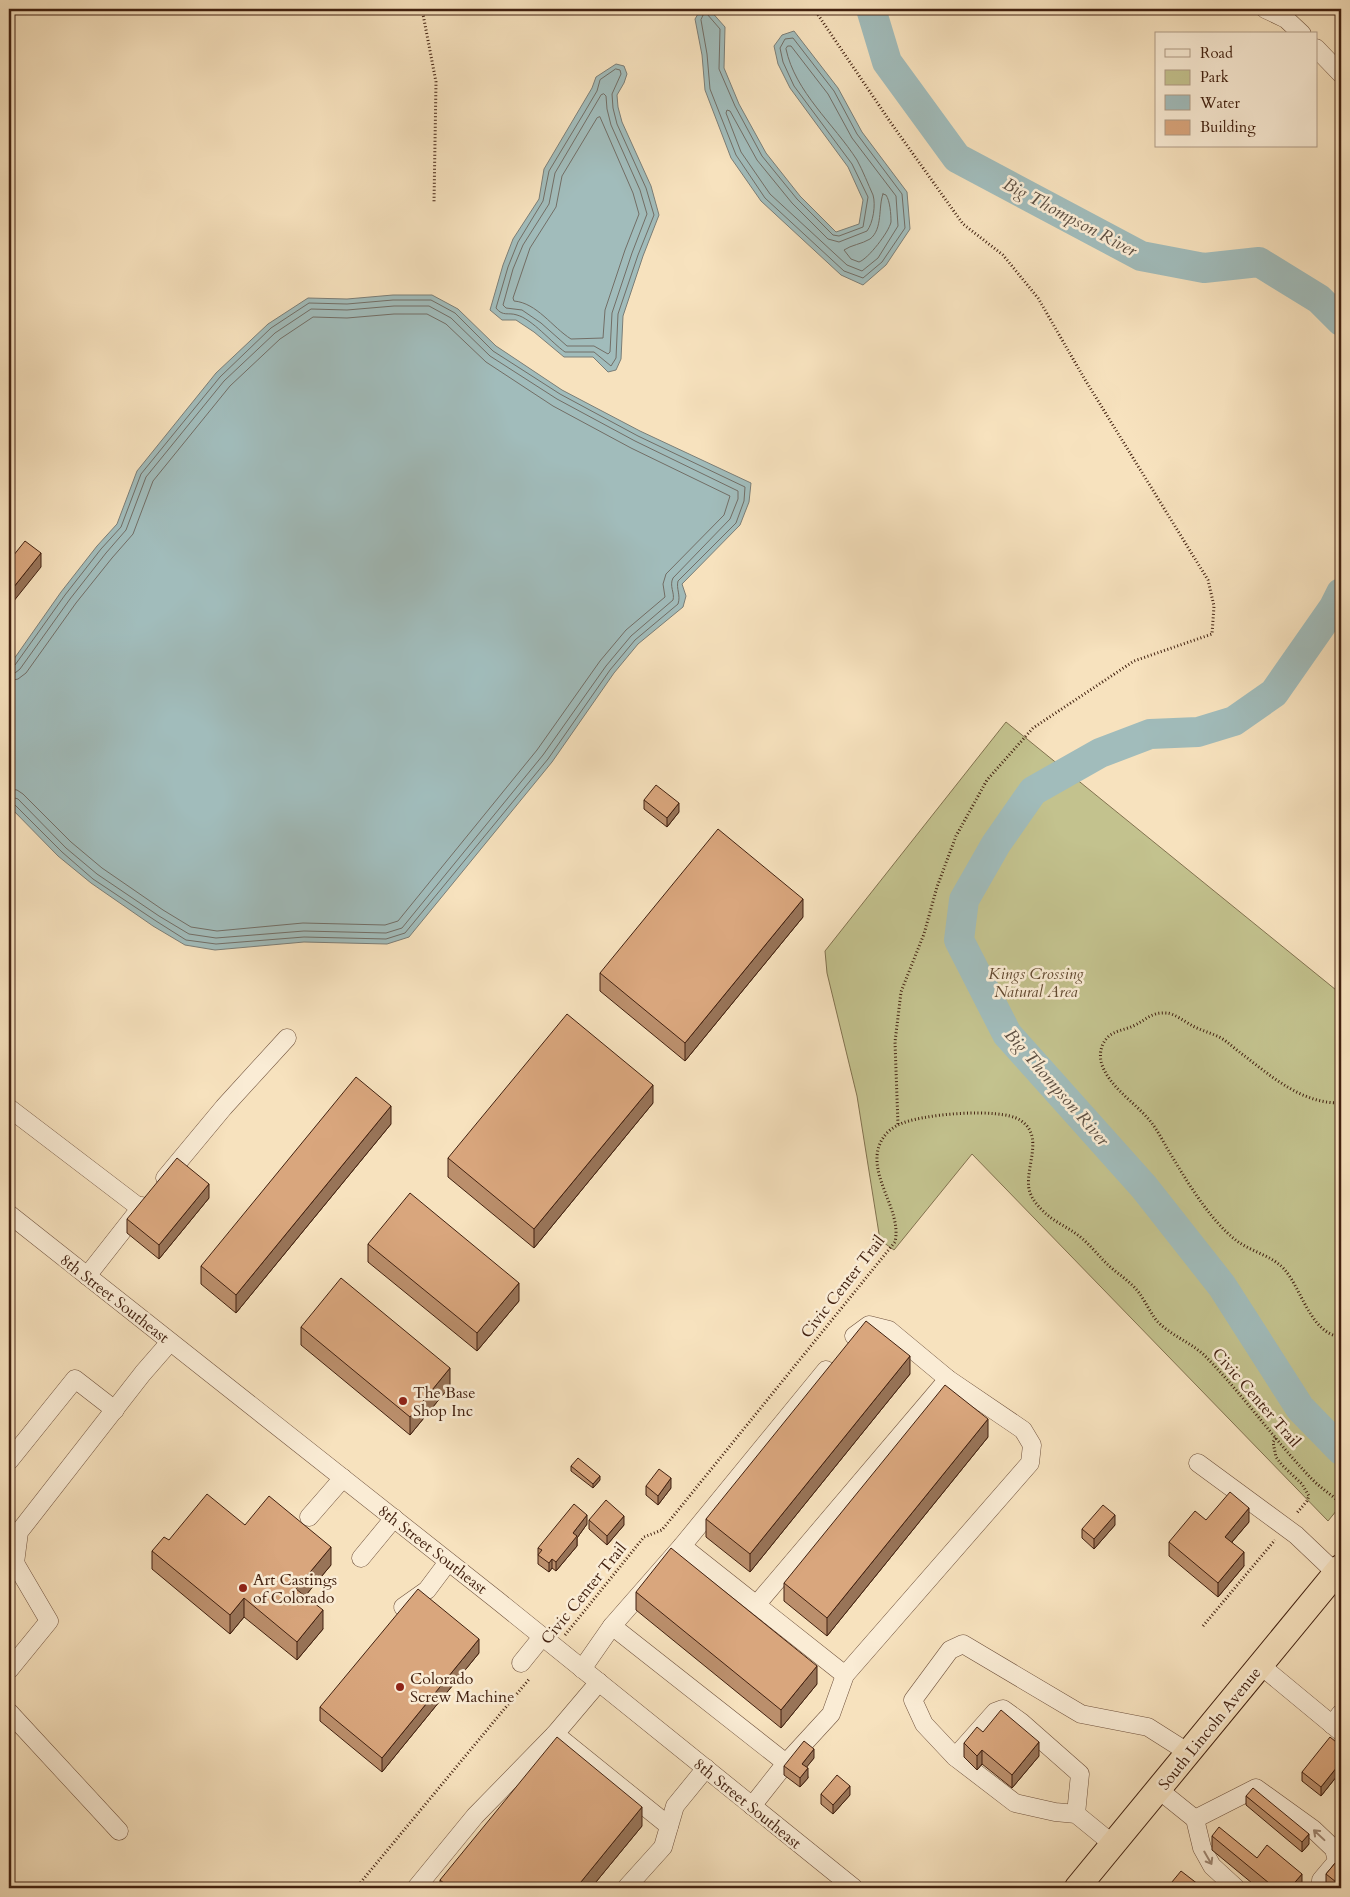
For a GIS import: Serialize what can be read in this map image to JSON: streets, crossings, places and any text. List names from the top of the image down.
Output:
{
  "streets": {
    "highway": ["South Lincoln Avenue"],
    "street": ["8th Street Southeast"],
    "path": ["Civic Center Trail"]
  },
  "crossings": [
    ["Civic Center Trail", "8th Street Southeast"]
  ],
  "water": ["Big Thompson River"],
  "parks": ["Kings Crossing Natural Area"],
  "places": ["The Base Shop Inc", "Art Castings of Colorado", "Colorado Screw Machine"],
  "legend": [
    "Road",
    "Park",
    "Water",
    "Building"
  ]
}
